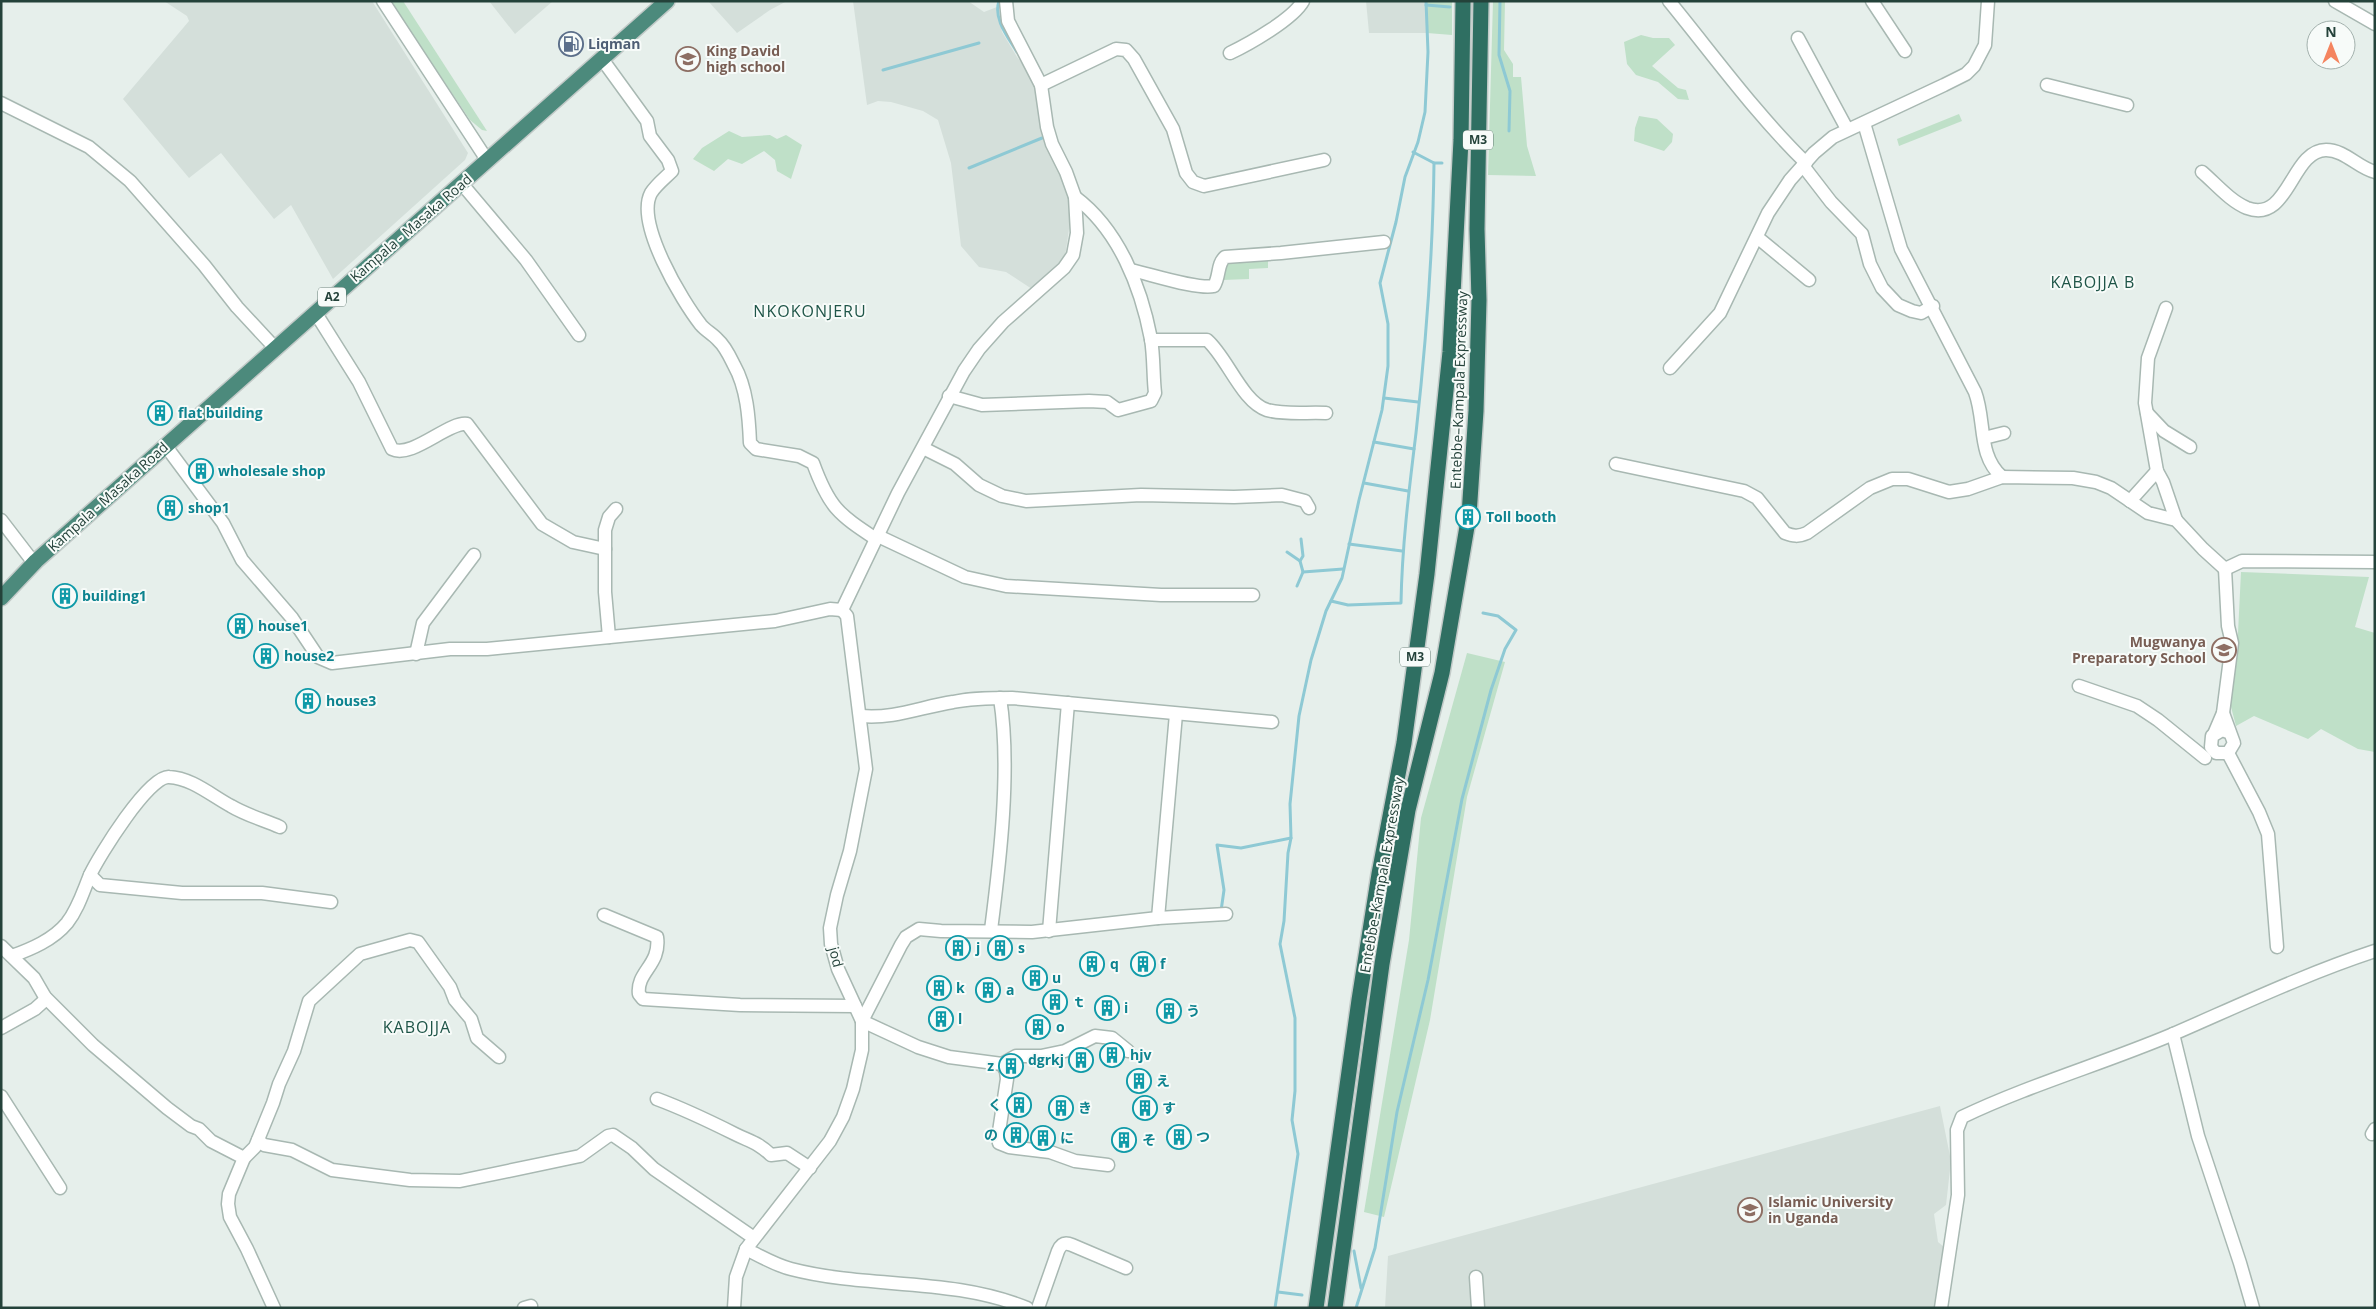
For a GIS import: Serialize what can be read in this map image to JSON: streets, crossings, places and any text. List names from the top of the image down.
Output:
{
  "streets": {
    "highway": [
      "M3",
      "Kampala - Masaka Road",
      "A2",
      "Entebbe–Kampala Expressway"
    ],
    "street": ["jod"]
  },
  "districts": ["KABOJJA B", "NKOKONJERU", "KABOJJA"],
  "places": {
    "fuel station": ["Liqman"],
    "school or university": ["King David high school", "Mugwanya Preparatory School", "Islamic University in Uganda"],
    "building": [
      "flat building",
      "wholesale shop",
      "shop1",
      "Toll booth",
      "building1",
      "house1",
      "house2",
      "house3",
      "j",
      "s",
      "q",
      "f",
      "u",
      "k",
      "a",
      "ｔ",
      "i",
      "う",
      "l",
      "o",
      "hjv",
      "dgrkj",
      "z",
      "え",
      "く",
      "き",
      "す",
      "の",
      "つ",
      "に",
      "そ"
    ]
  },
  "north": "top"
}
